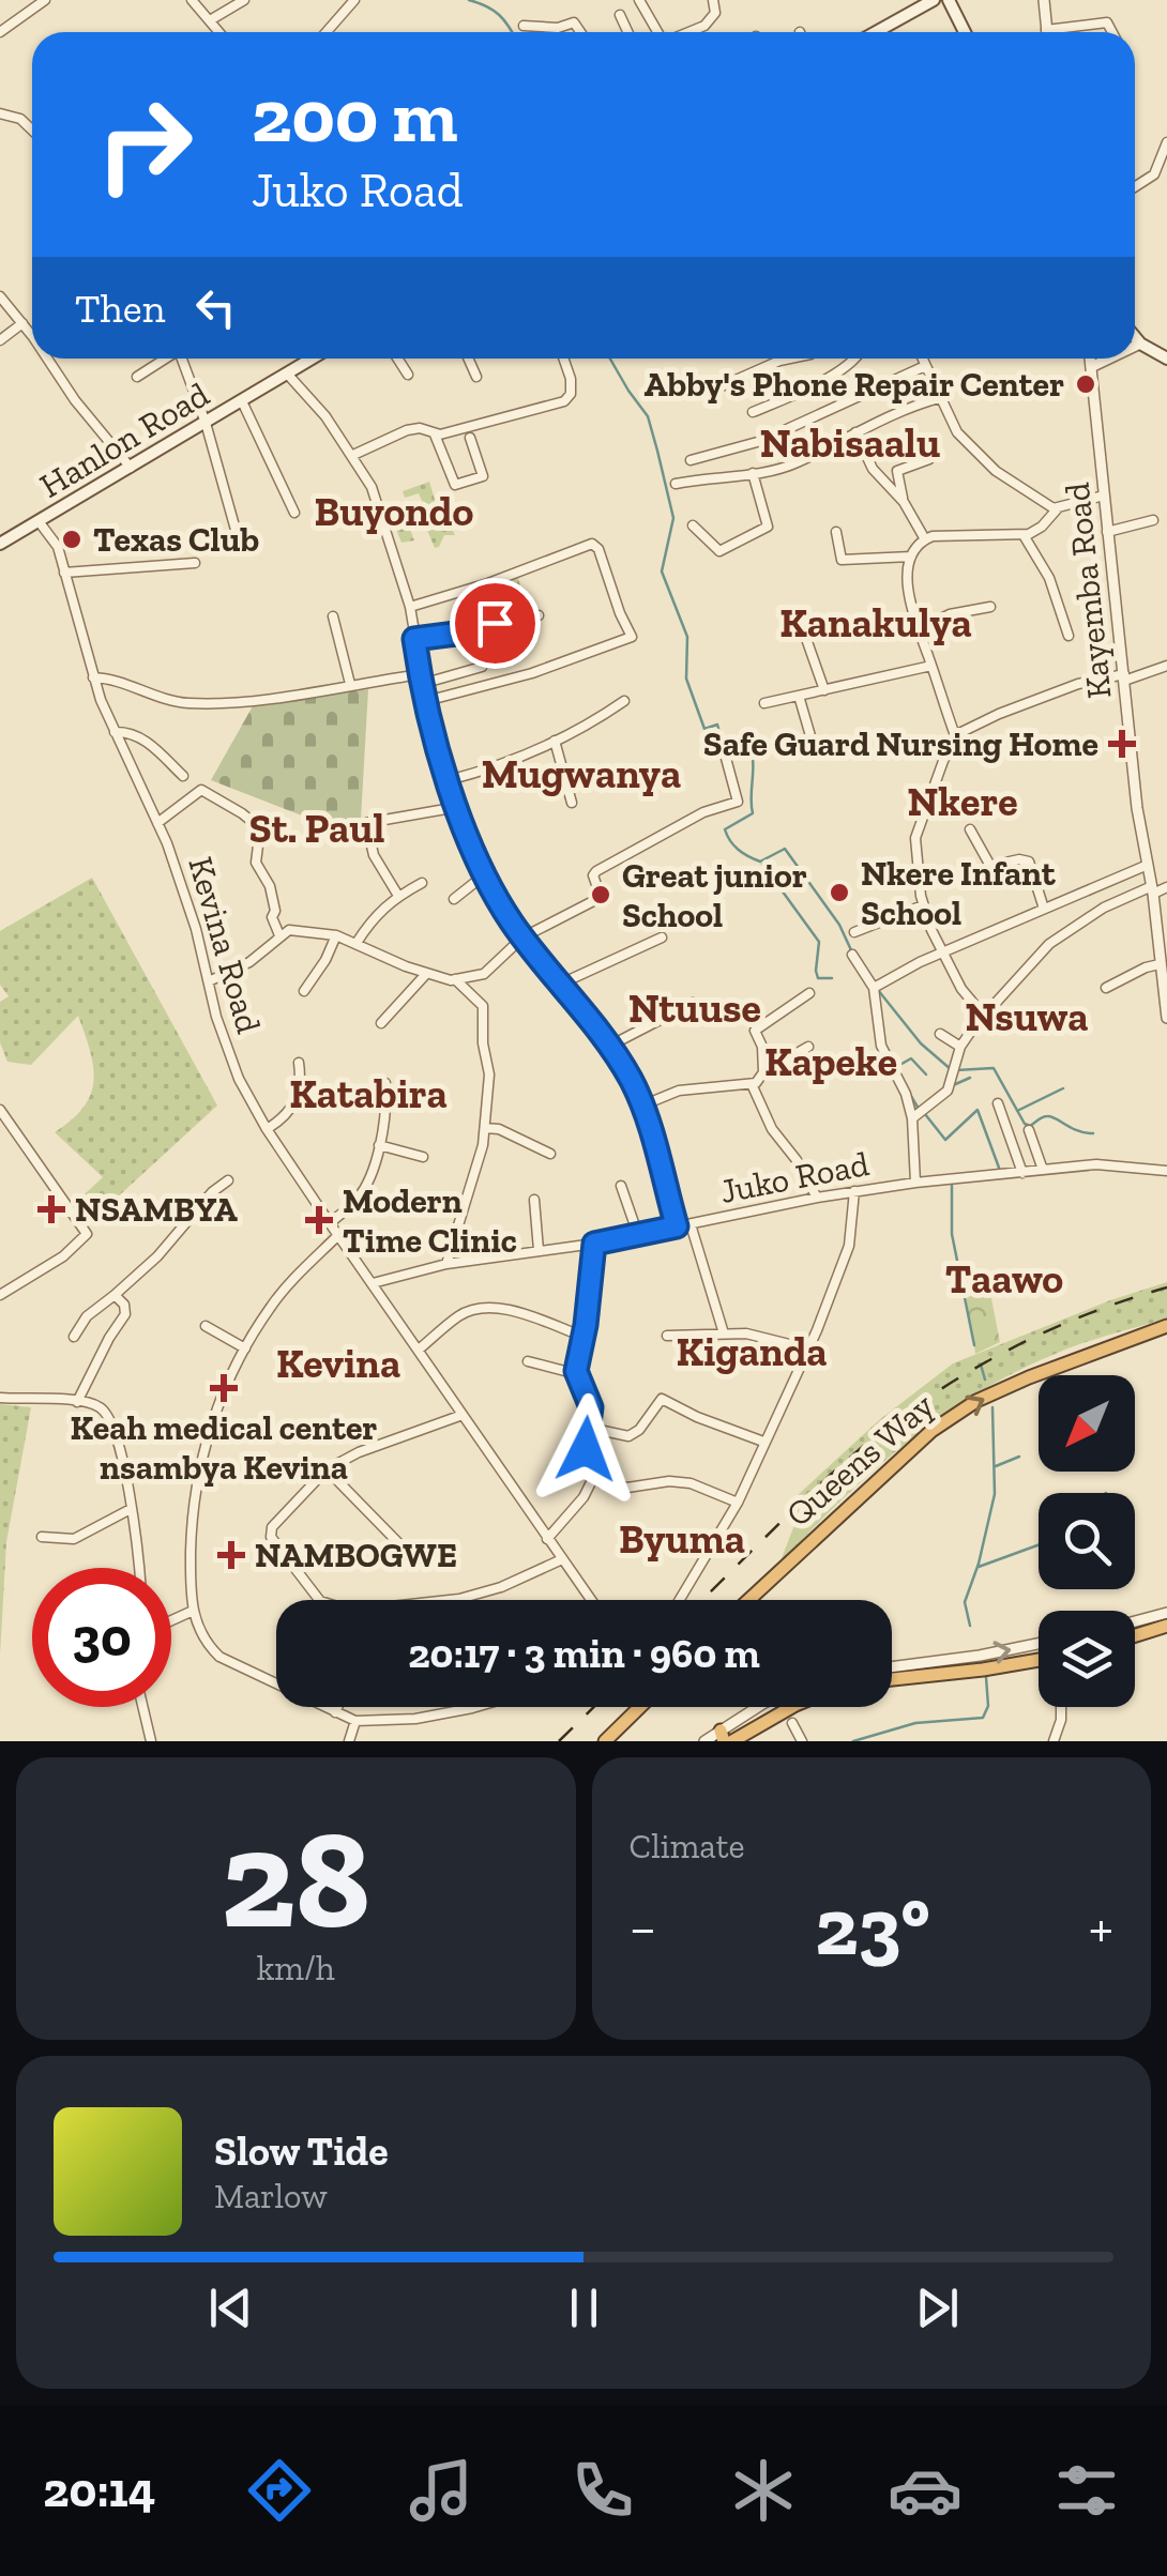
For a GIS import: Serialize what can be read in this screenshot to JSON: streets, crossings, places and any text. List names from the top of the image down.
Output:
{
  "streets": {
    "highway": ["Queens Way"],
    "main road": ["Hanlon Road"],
    "street": ["Kayemba Road", "Kevina Road", "Juko Road"]
  },
  "crossings": [
    ["Hanlon Road", "Kevina Road"],
    ["Kevina Road", "Juko Road"]
  ],
  "one_way": ["Queens Way"],
  "districts": [
    "Nabisaalu",
    "Buyondo",
    "Kanakulya",
    "Mugwanya",
    "Nkere",
    "St. Paul",
    "Ntuuse",
    "Nsuwa",
    "Kapeke",
    "Katabira",
    "Taawo",
    "Kiganda",
    "Kevina",
    "Byuma"
  ],
  "places": {
    "other": [
      "Abby's Phone Repair Center",
      "Texas Club",
      "Nkere Infant School",
      "Great junior School"
    ],
    "health": [
      "Safe Guard Nursing Home",
      "NSAMBYA",
      "Modern Time Clinic",
      "Keah medical center nsambya Kevina",
      "NAMBOGWE"
    ]
  },
  "north": "bottom left",
  "page": {
    "turn": ["200 m", "Juko Road"],
    "then": "Then",
    "limit": "30",
    "trip": "20:17 · 3 min · 960 m",
    "tile": [
      ["28", "km/h"],
      "Climate"
    ],
    "heat": ["−", "23°", "+"],
    "song": ["Slow Tide", "Marlow"],
    "tabs": "20:14"
  }
}
